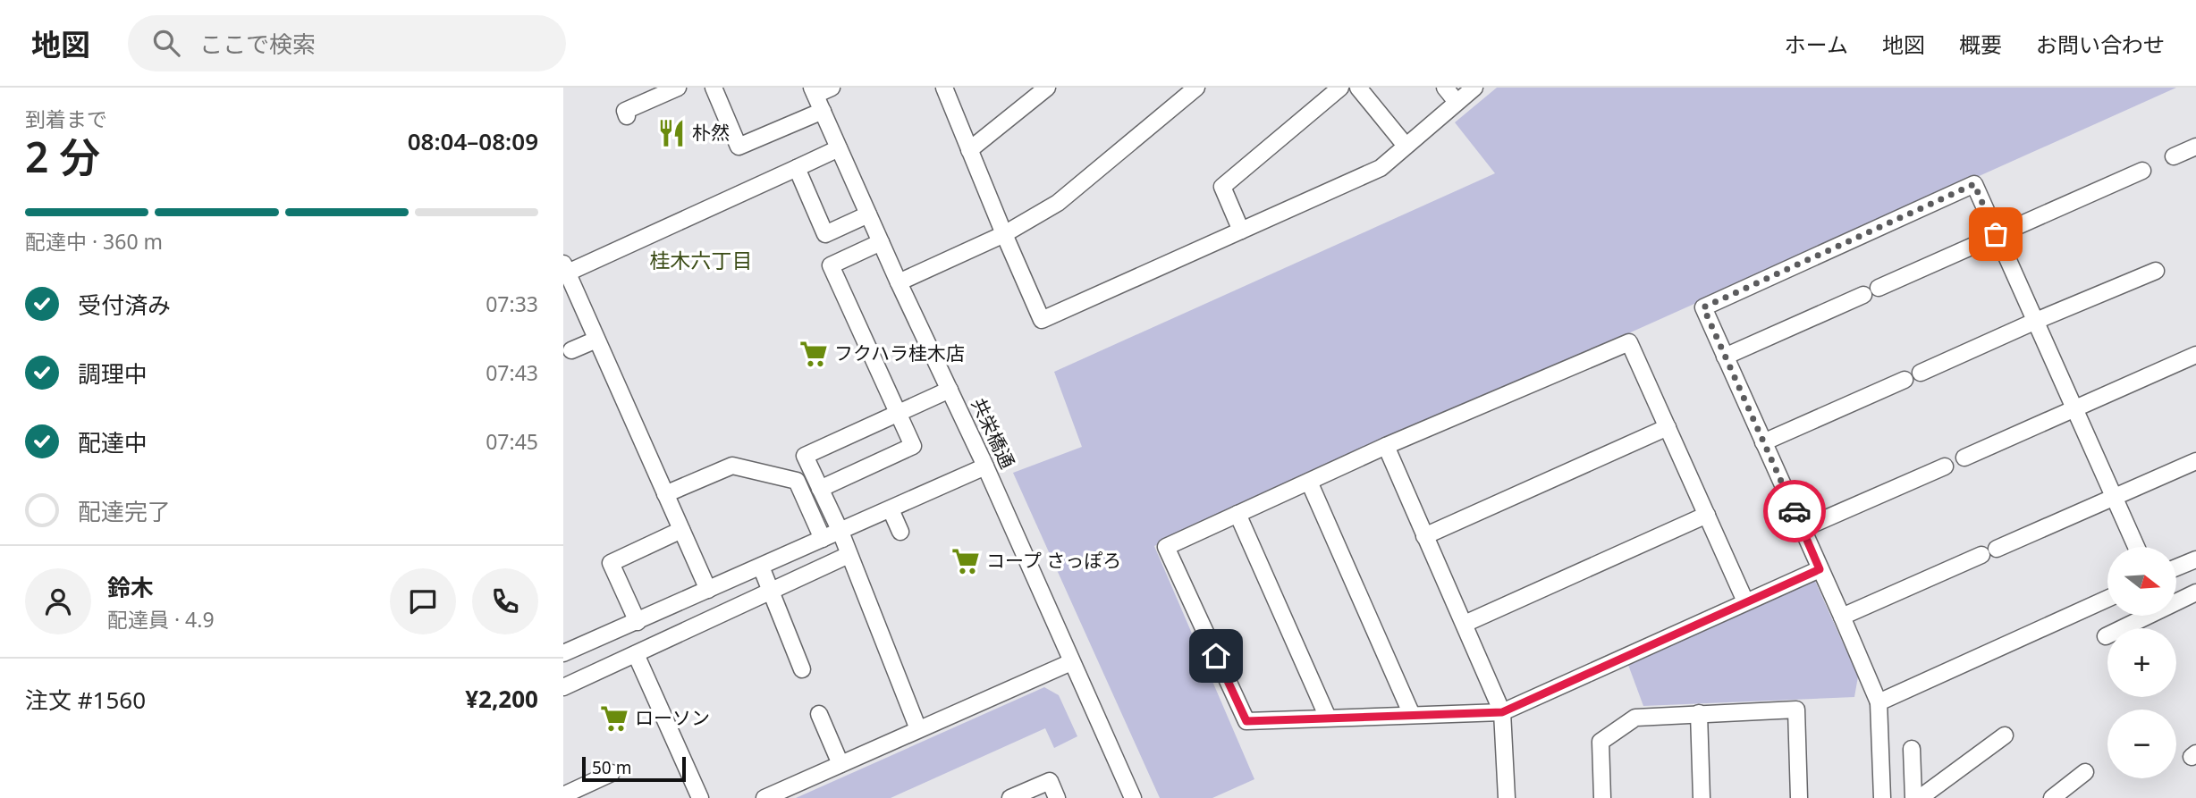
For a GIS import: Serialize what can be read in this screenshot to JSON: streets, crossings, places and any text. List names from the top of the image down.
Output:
{
  "streets": {
    "street": ["共栄橋通"]
  },
  "districts": ["桂木六丁目"],
  "places": {
    "restaurant": ["朴然"],
    "supermarket": ["フクハラ桂木店", "コープ さっぽろ", "ローソン"]
  },
  "scale_bar": "50 m",
  "north": "right",
  "page": {
    "header": "地図",
    "search": "ここで検索",
    "nav": [
      "ホーム",
      "地図",
      "概要",
      "お問い合わせ"
    ],
    "heading": ["2 分", "到着まで", "08:04–08:09"],
    "panel": [
      "鈴木",
      "配達員 · 4.9",
      "注文 #1560",
      "¥2,200"
    ],
    "bar": "配達中 · 360 m",
    "list": [
      ["受付済み", "07:33"],
      ["調理中", "07:43"],
      ["配達中", "07:45"],
      "配達完了"
    ],
    "map_buttons": ["+", "−"],
    "scale": "50 m"
  }
}
